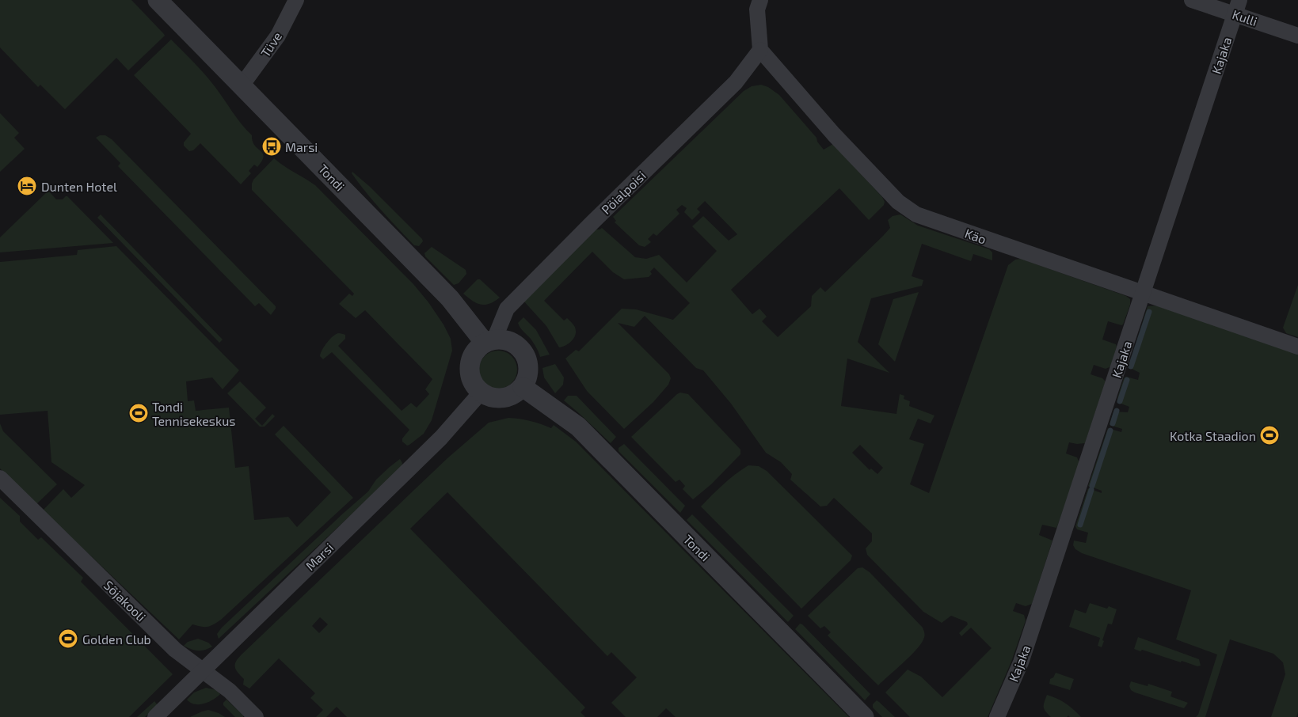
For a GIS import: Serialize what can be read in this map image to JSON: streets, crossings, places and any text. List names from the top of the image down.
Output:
{
  "streets": {
    "street": [
      "Kulli",
      "Tüve",
      "Kajaka",
      "Tondi",
      "Pöialpoisi",
      "Käo",
      "Marsi",
      "Sõjakooli"
    ]
  },
  "crossings": [
    ["Kulli", "Kajaka"],
    ["Tüve", "Tondi"],
    ["Kajaka", "Käo"],
    ["Tondi", "Pöialpoisi"],
    ["Tondi", "Marsi"],
    ["Pöialpoisi", "Käo"],
    ["Pöialpoisi", "Marsi"],
    ["Marsi", "Sõjakooli"]
  ],
  "places": {
    "bus stop": ["Marsi"],
    "hotel": ["Dunten Hotel"],
    "sports": ["Tondi Tennisekeskus", "Kotka Staadion", "Golden Club"]
  }
}
